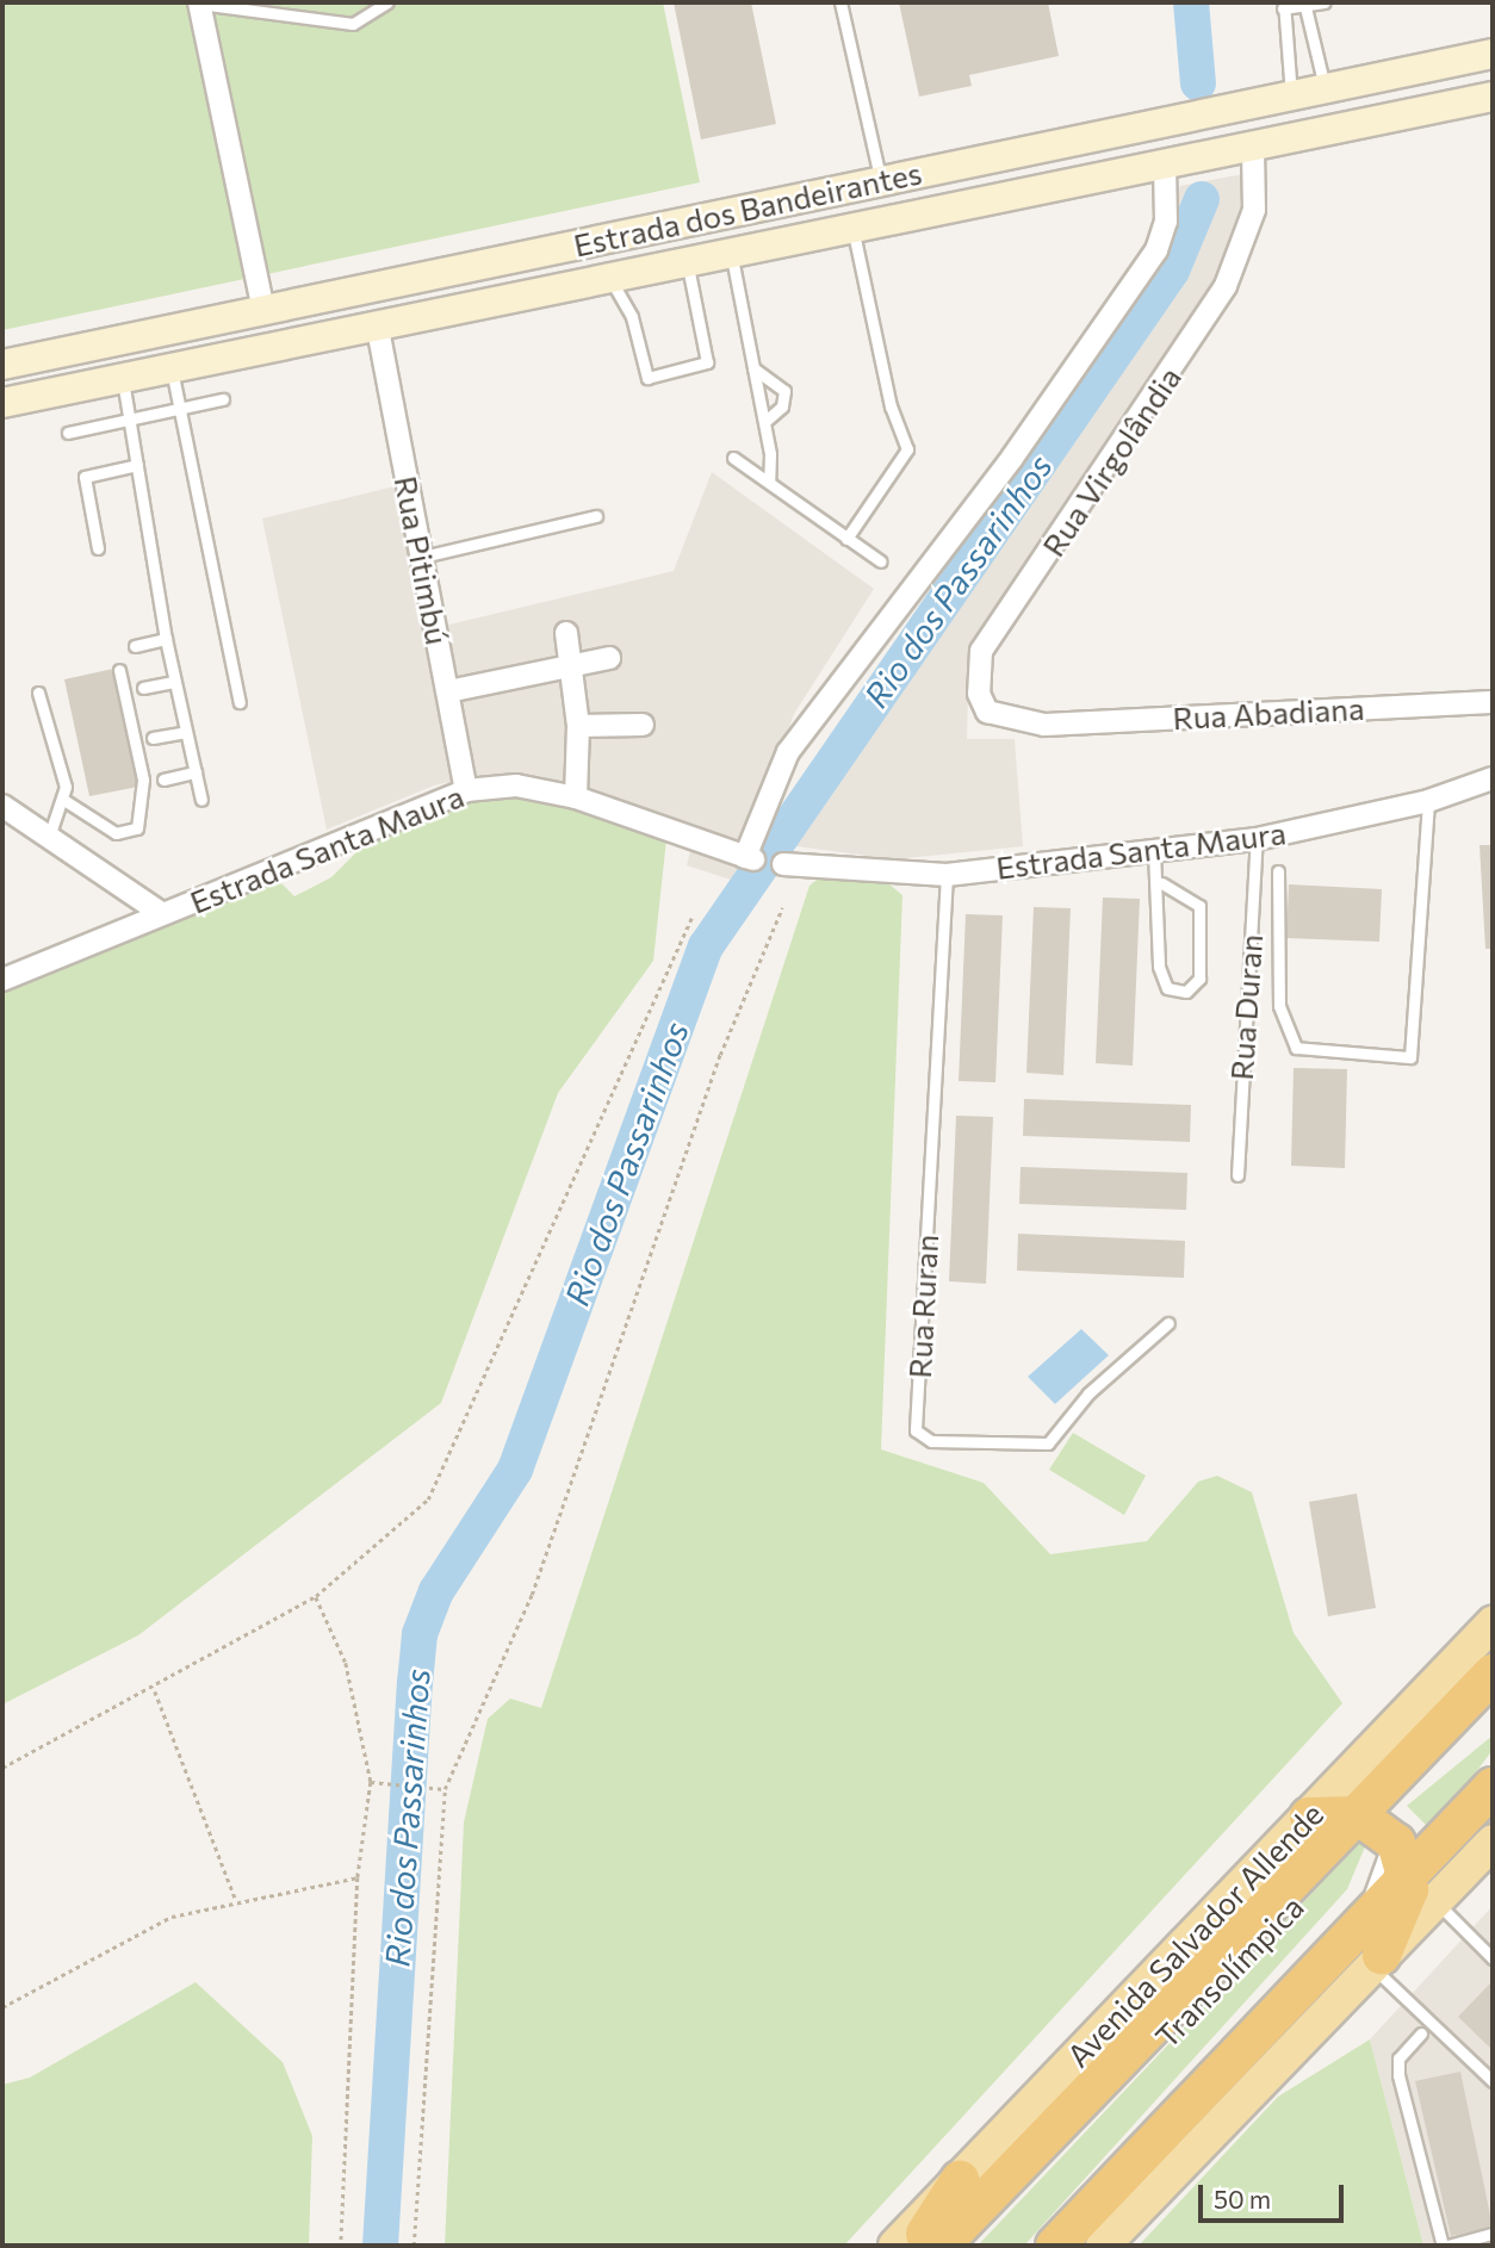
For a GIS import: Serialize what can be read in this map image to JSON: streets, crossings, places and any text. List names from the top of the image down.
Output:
{
  "streets": {
    "highway": ["Avenida Salvador Allende"],
    "main road": ["Estrada dos Bandeirantes"],
    "street": [
      "Rua Virgolândia",
      "Rua Pitimbú",
      "Rua Abadiana",
      "Estrada Santa Maura"
    ],
    "lane": ["Rua Duran", "Rua Ruran", "Transolímpica"]
  },
  "crossings": [
    ["Estrada dos Bandeirantes", "Rua Virgolândia"],
    ["Estrada dos Bandeirantes", "Rua Pitimbú"],
    ["Estrada dos Bandeirantes", "Estrada Santa Maura"],
    ["Rua Virgolândia", "Rua Abadiana"],
    ["Rua Pitimbú", "Estrada Santa Maura"],
    ["Estrada Santa Maura", "Rua Duran"],
    ["Estrada Santa Maura", "Rua Ruran"],
    ["Avenida Salvador Allende", "Transolímpica"]
  ],
  "water": ["Rio dos Passarinhos"],
  "scale_bar": "50 m"
}
